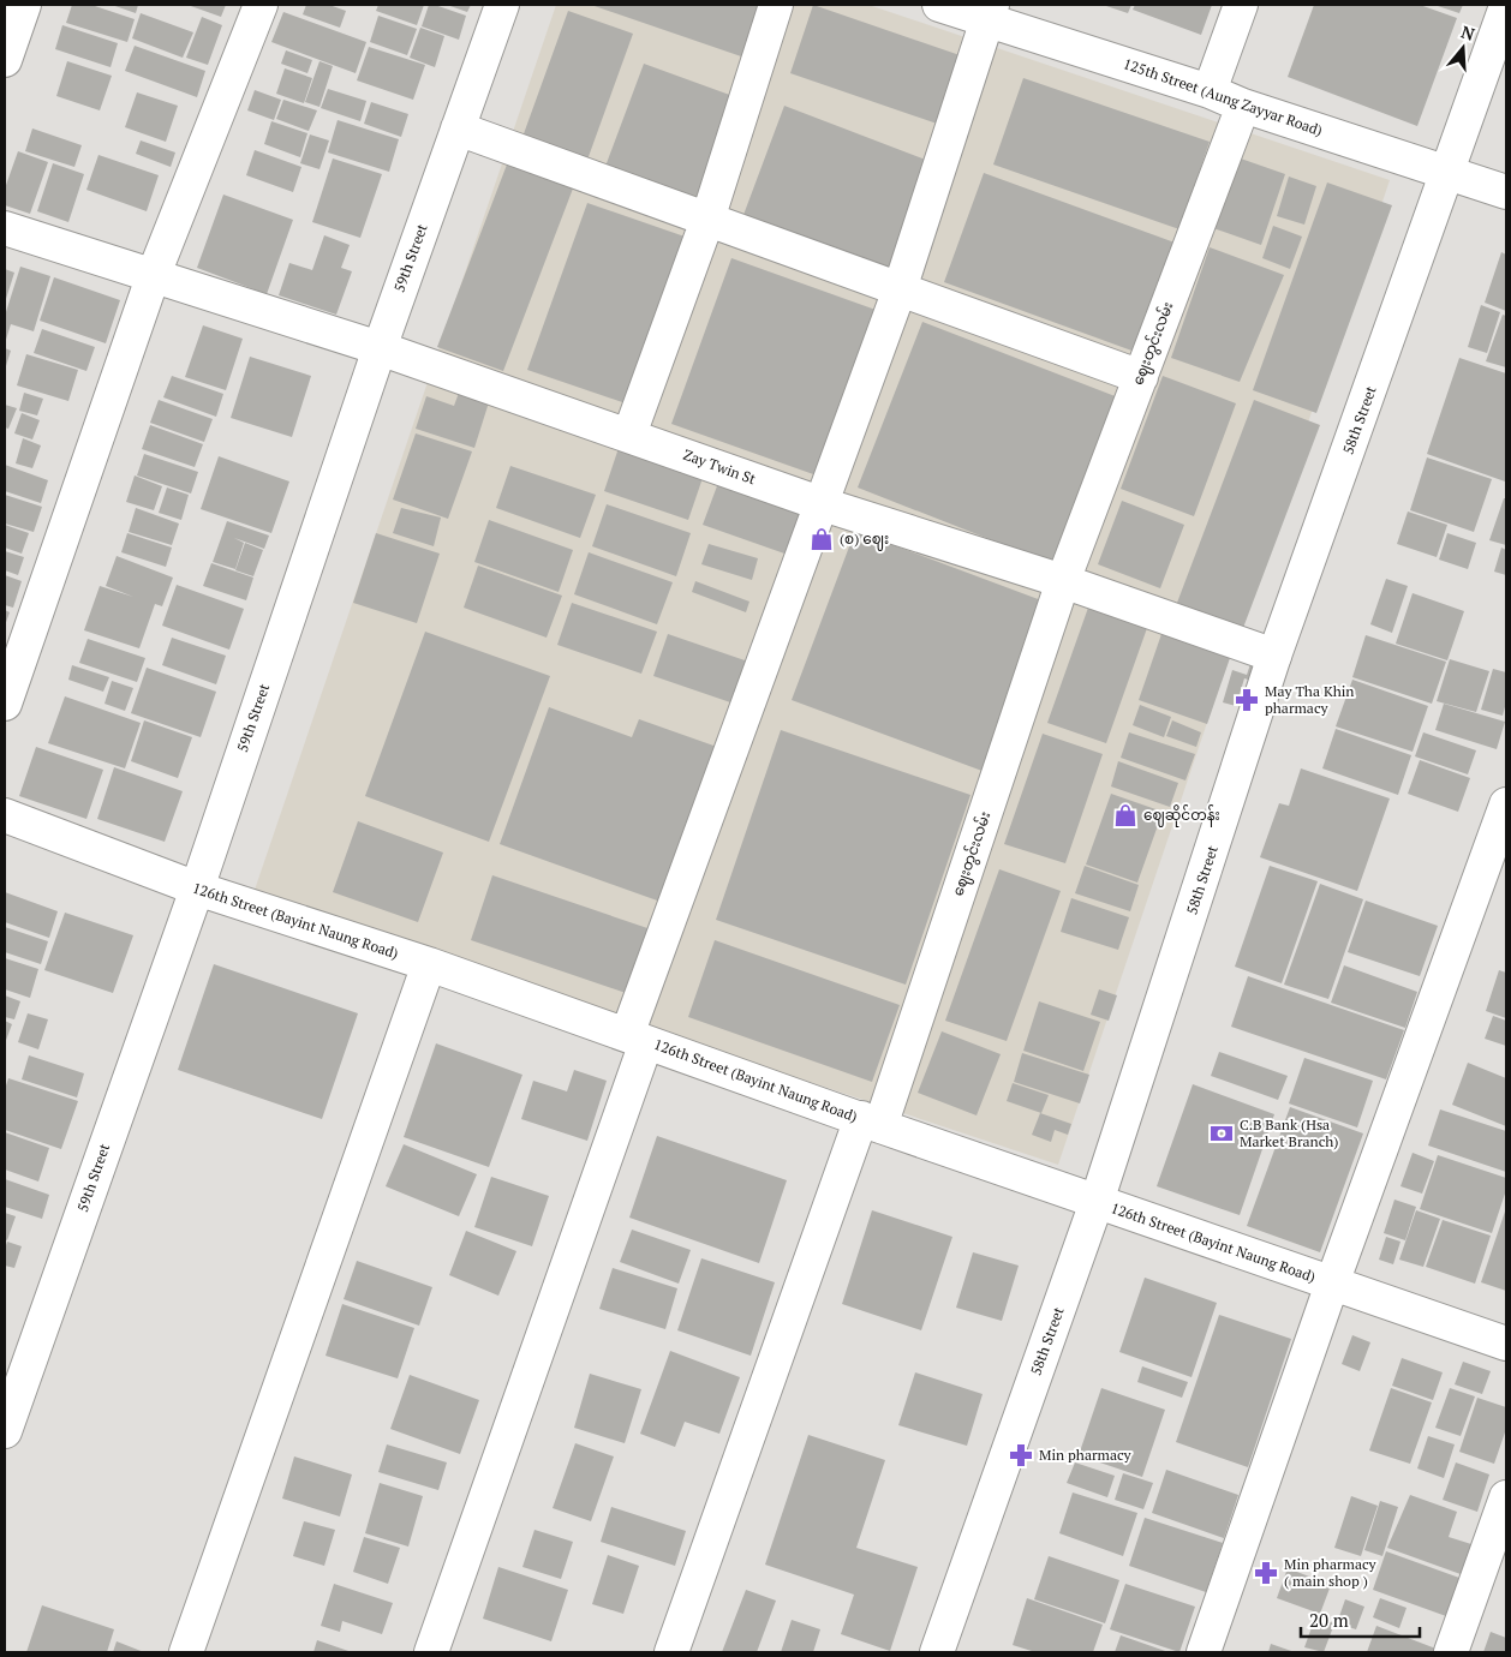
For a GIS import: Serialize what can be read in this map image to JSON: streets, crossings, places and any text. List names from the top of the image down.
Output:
{
  "streets": {
    "street": [
      "125th Street (Aung Zayyar Road)",
      "59th Street",
      "ဈေးတွင်းလမ်း",
      "58th Street",
      "Zay Twin St",
      "126th Street (Bayint Naung Road)"
    ]
  },
  "crossings": [
    ["125th Street (Aung Zayyar Road)", "ဈေးတွင်းလမ်း"],
    ["125th Street (Aung Zayyar Road)", "58th Street"],
    ["59th Street", "Zay Twin St"],
    ["59th Street", "126th Street (Bayint Naung Road)"],
    ["ဈေးတွင်းလမ်း", "Zay Twin St"],
    ["ဈေးတွင်းလမ်း", "126th Street (Bayint Naung Road)"],
    ["58th Street", "126th Street (Bayint Naung Road)"]
  ],
  "places": {
    "shop": ["(စ) ဈေး", "ဈေဆိုင်တန်း"],
    "pharmacy": ["May Tha Khin pharmacy", "Min pharmacy", "Min pharmacy ( main shop )"],
    "bank": ["C.B Bank (Hsa Market Branch)"]
  },
  "scale_bar": "20 m",
  "north": "top"
}
